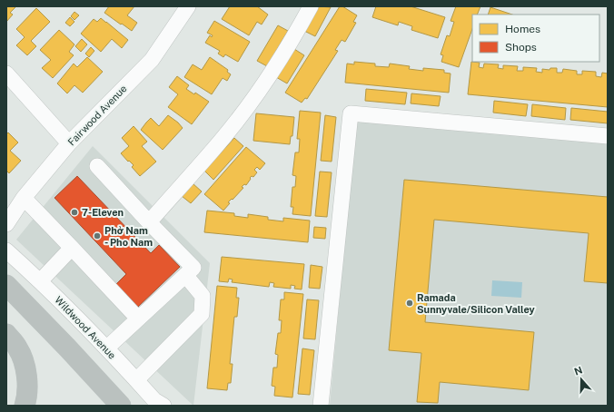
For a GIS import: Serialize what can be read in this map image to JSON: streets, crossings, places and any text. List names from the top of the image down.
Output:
{
  "streets": {
    "street": ["Fairwood Avenue", "Wildwood Avenue"]
  },
  "places": ["7-Eleven", "Phở Nam - Pho Nam", "Ramada Sunnyvale/Silicon Valley"],
  "legend": ["Homes", "Shops"],
  "north": "top"
}
